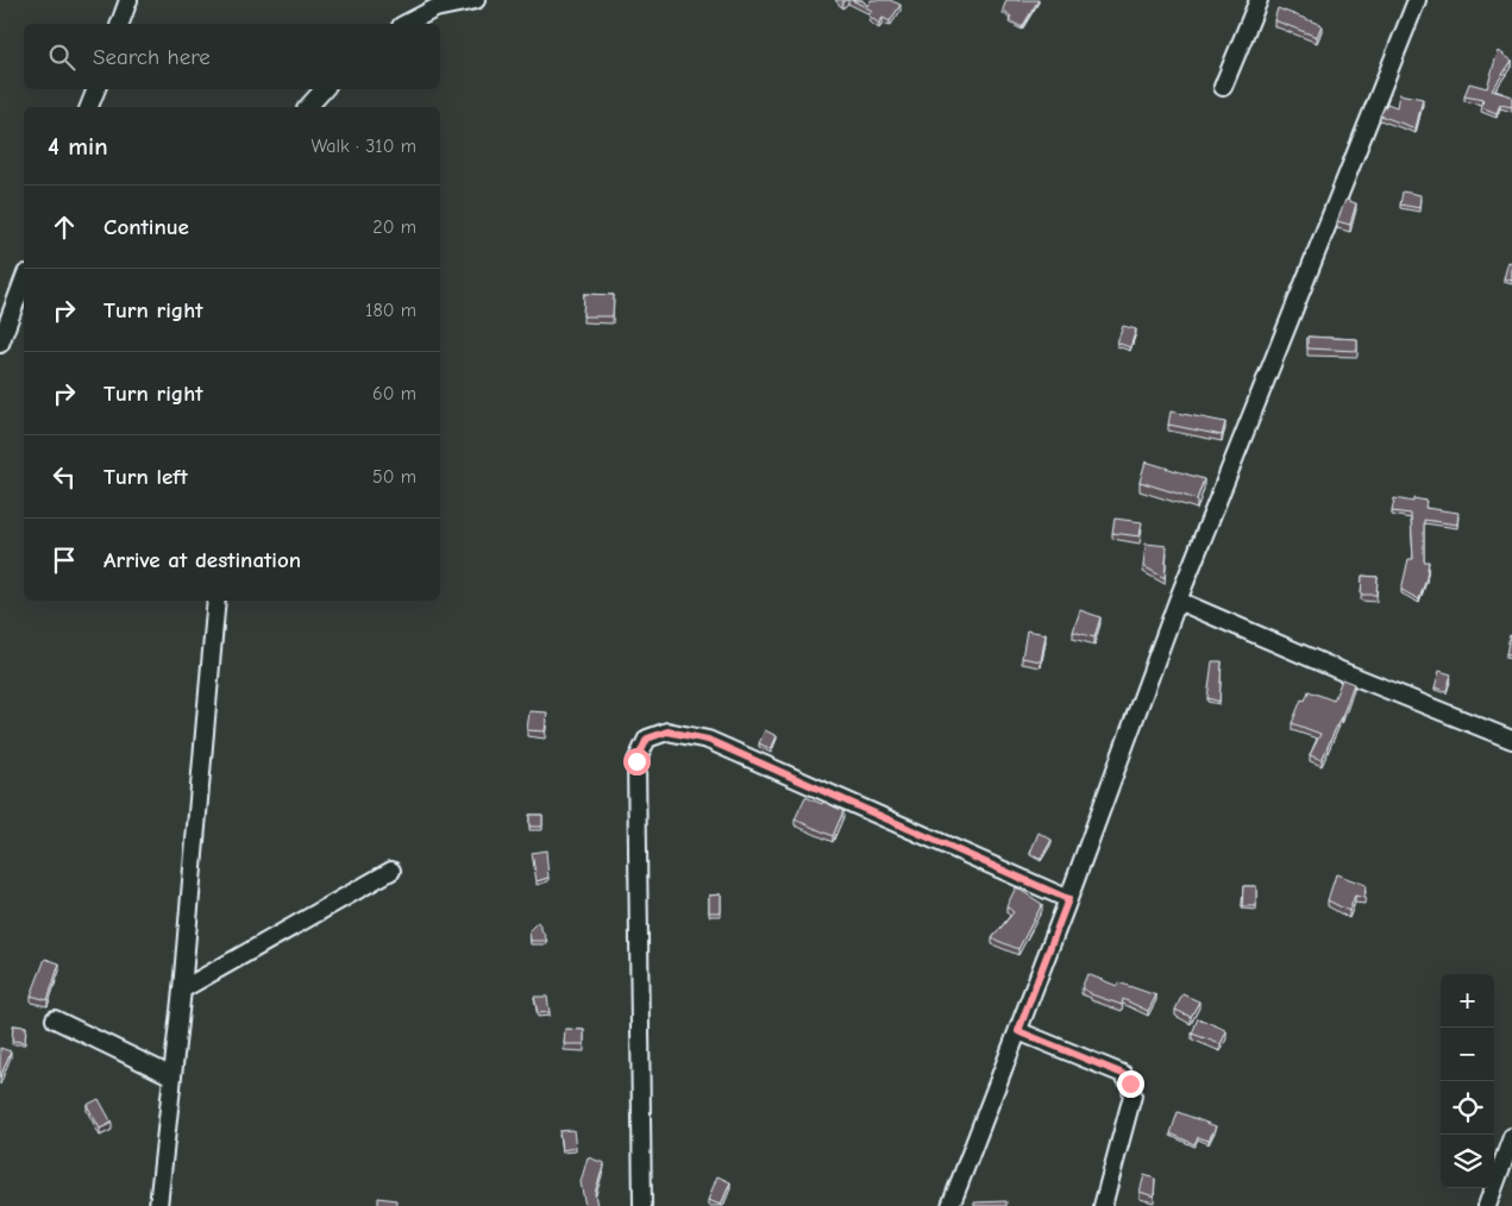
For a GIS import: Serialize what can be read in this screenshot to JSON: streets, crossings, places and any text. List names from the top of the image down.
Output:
{
  "page": {
    "search": "Search here",
    "heading": ["4 min", "Walk · 310 m"],
    "list": [
      ["Continue", "20 m"],
      ["Turn right", "180 m"],
      ["Turn right", "60 m"],
      ["Turn left", "50 m"],
      "Arrive at destination"
    ],
    "map_buttons": ["+", "−"]
  }
}
